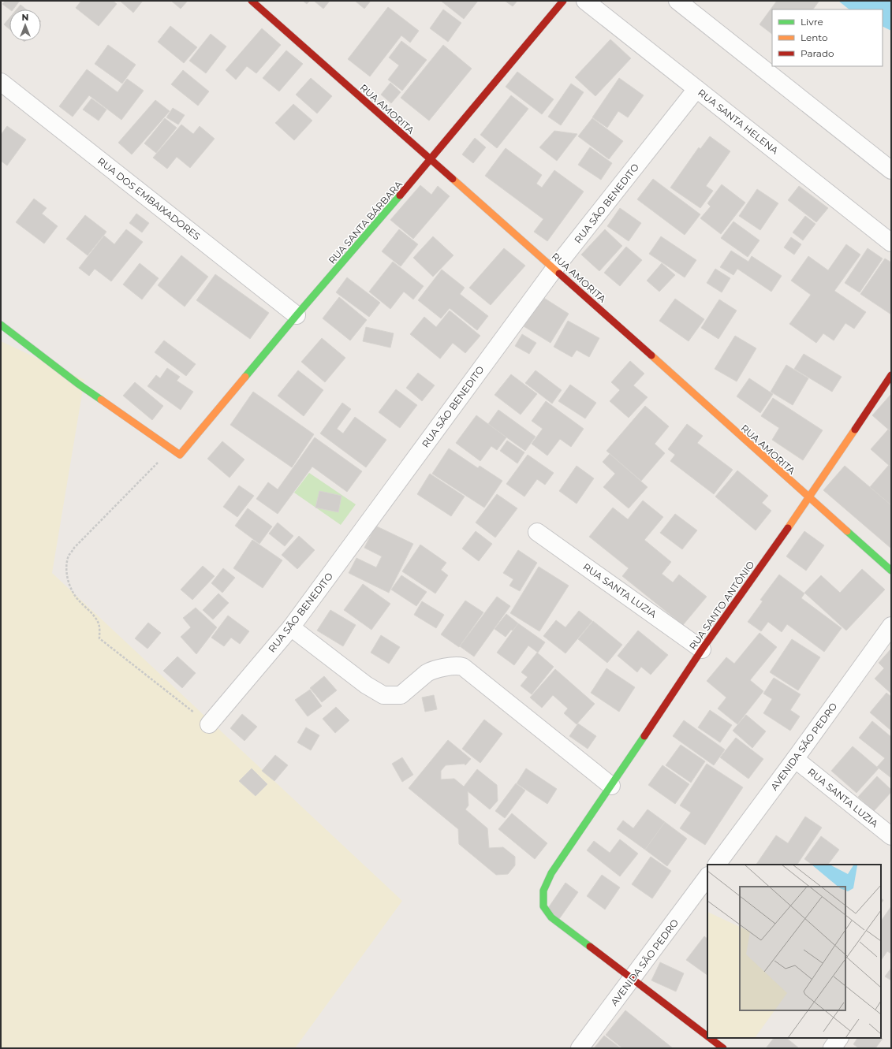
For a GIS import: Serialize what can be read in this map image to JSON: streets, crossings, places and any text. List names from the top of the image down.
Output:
{
  "streets": {
    "street": [
      "RUA AMORITA",
      "RUA SANTA HELENA",
      "RUA DOS EMBAIXADORES",
      "RUA SÃO BENEDITO",
      "RUA SANTA BÁRBARA",
      "RUA SANTA LUZIA",
      "RUA SANTO ANTÔNIO",
      "AVENIDA SÃO PEDRO"
    ]
  },
  "crossings": [
    ["RUA AMORITA", "RUA SÃO BENEDITO"],
    ["RUA AMORITA", "RUA SANTA BÁRBARA"],
    ["RUA AMORITA", "RUA SANTO ANTÔNIO"],
    ["RUA SANTA HELENA", "RUA SÃO BENEDITO"],
    ["RUA DOS EMBAIXADORES", "RUA SANTA BÁRBARA"],
    ["RUA SANTA LUZIA", "RUA SANTO ANTÔNIO"],
    ["RUA SANTA LUZIA", "AVENIDA SÃO PEDRO"],
    ["RUA SANTO ANTÔNIO", "AVENIDA SÃO PEDRO"]
  ],
  "legend": ["Livre", "Lento", "Parado"],
  "north": "top"
}
